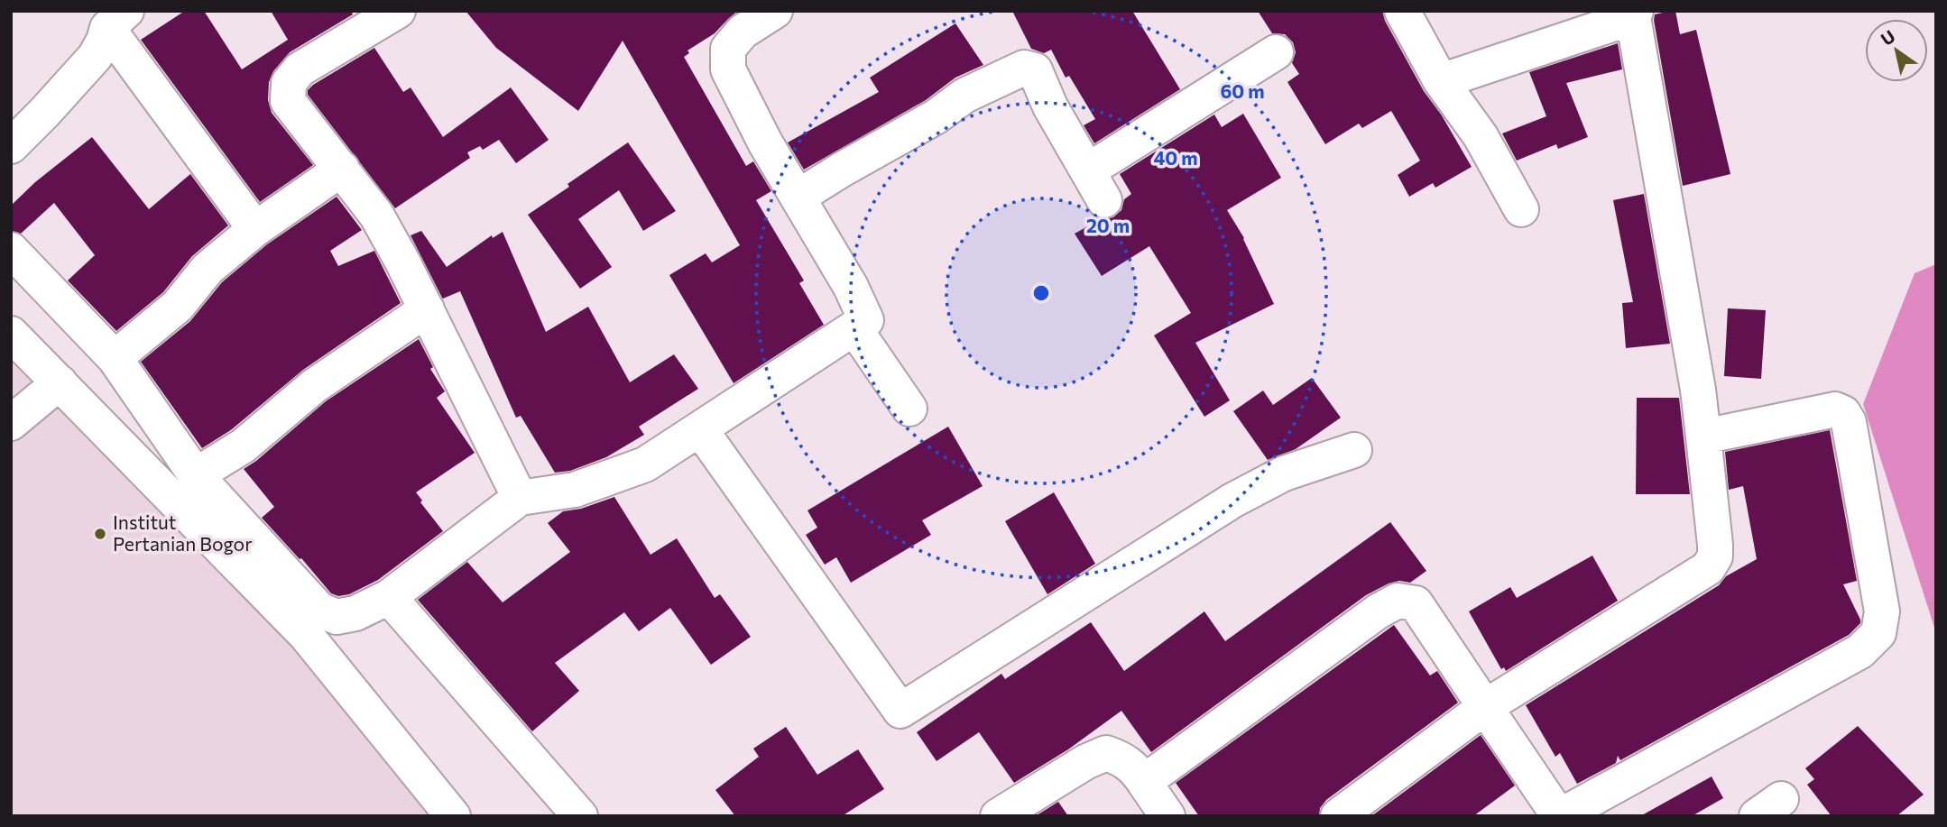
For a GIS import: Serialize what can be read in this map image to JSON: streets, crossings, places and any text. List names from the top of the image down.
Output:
{
  "places": ["Institut Pertanian Bogor"],
  "north": "top left",
  "rings": ["60 m", "40 m", "20 m"]
}
